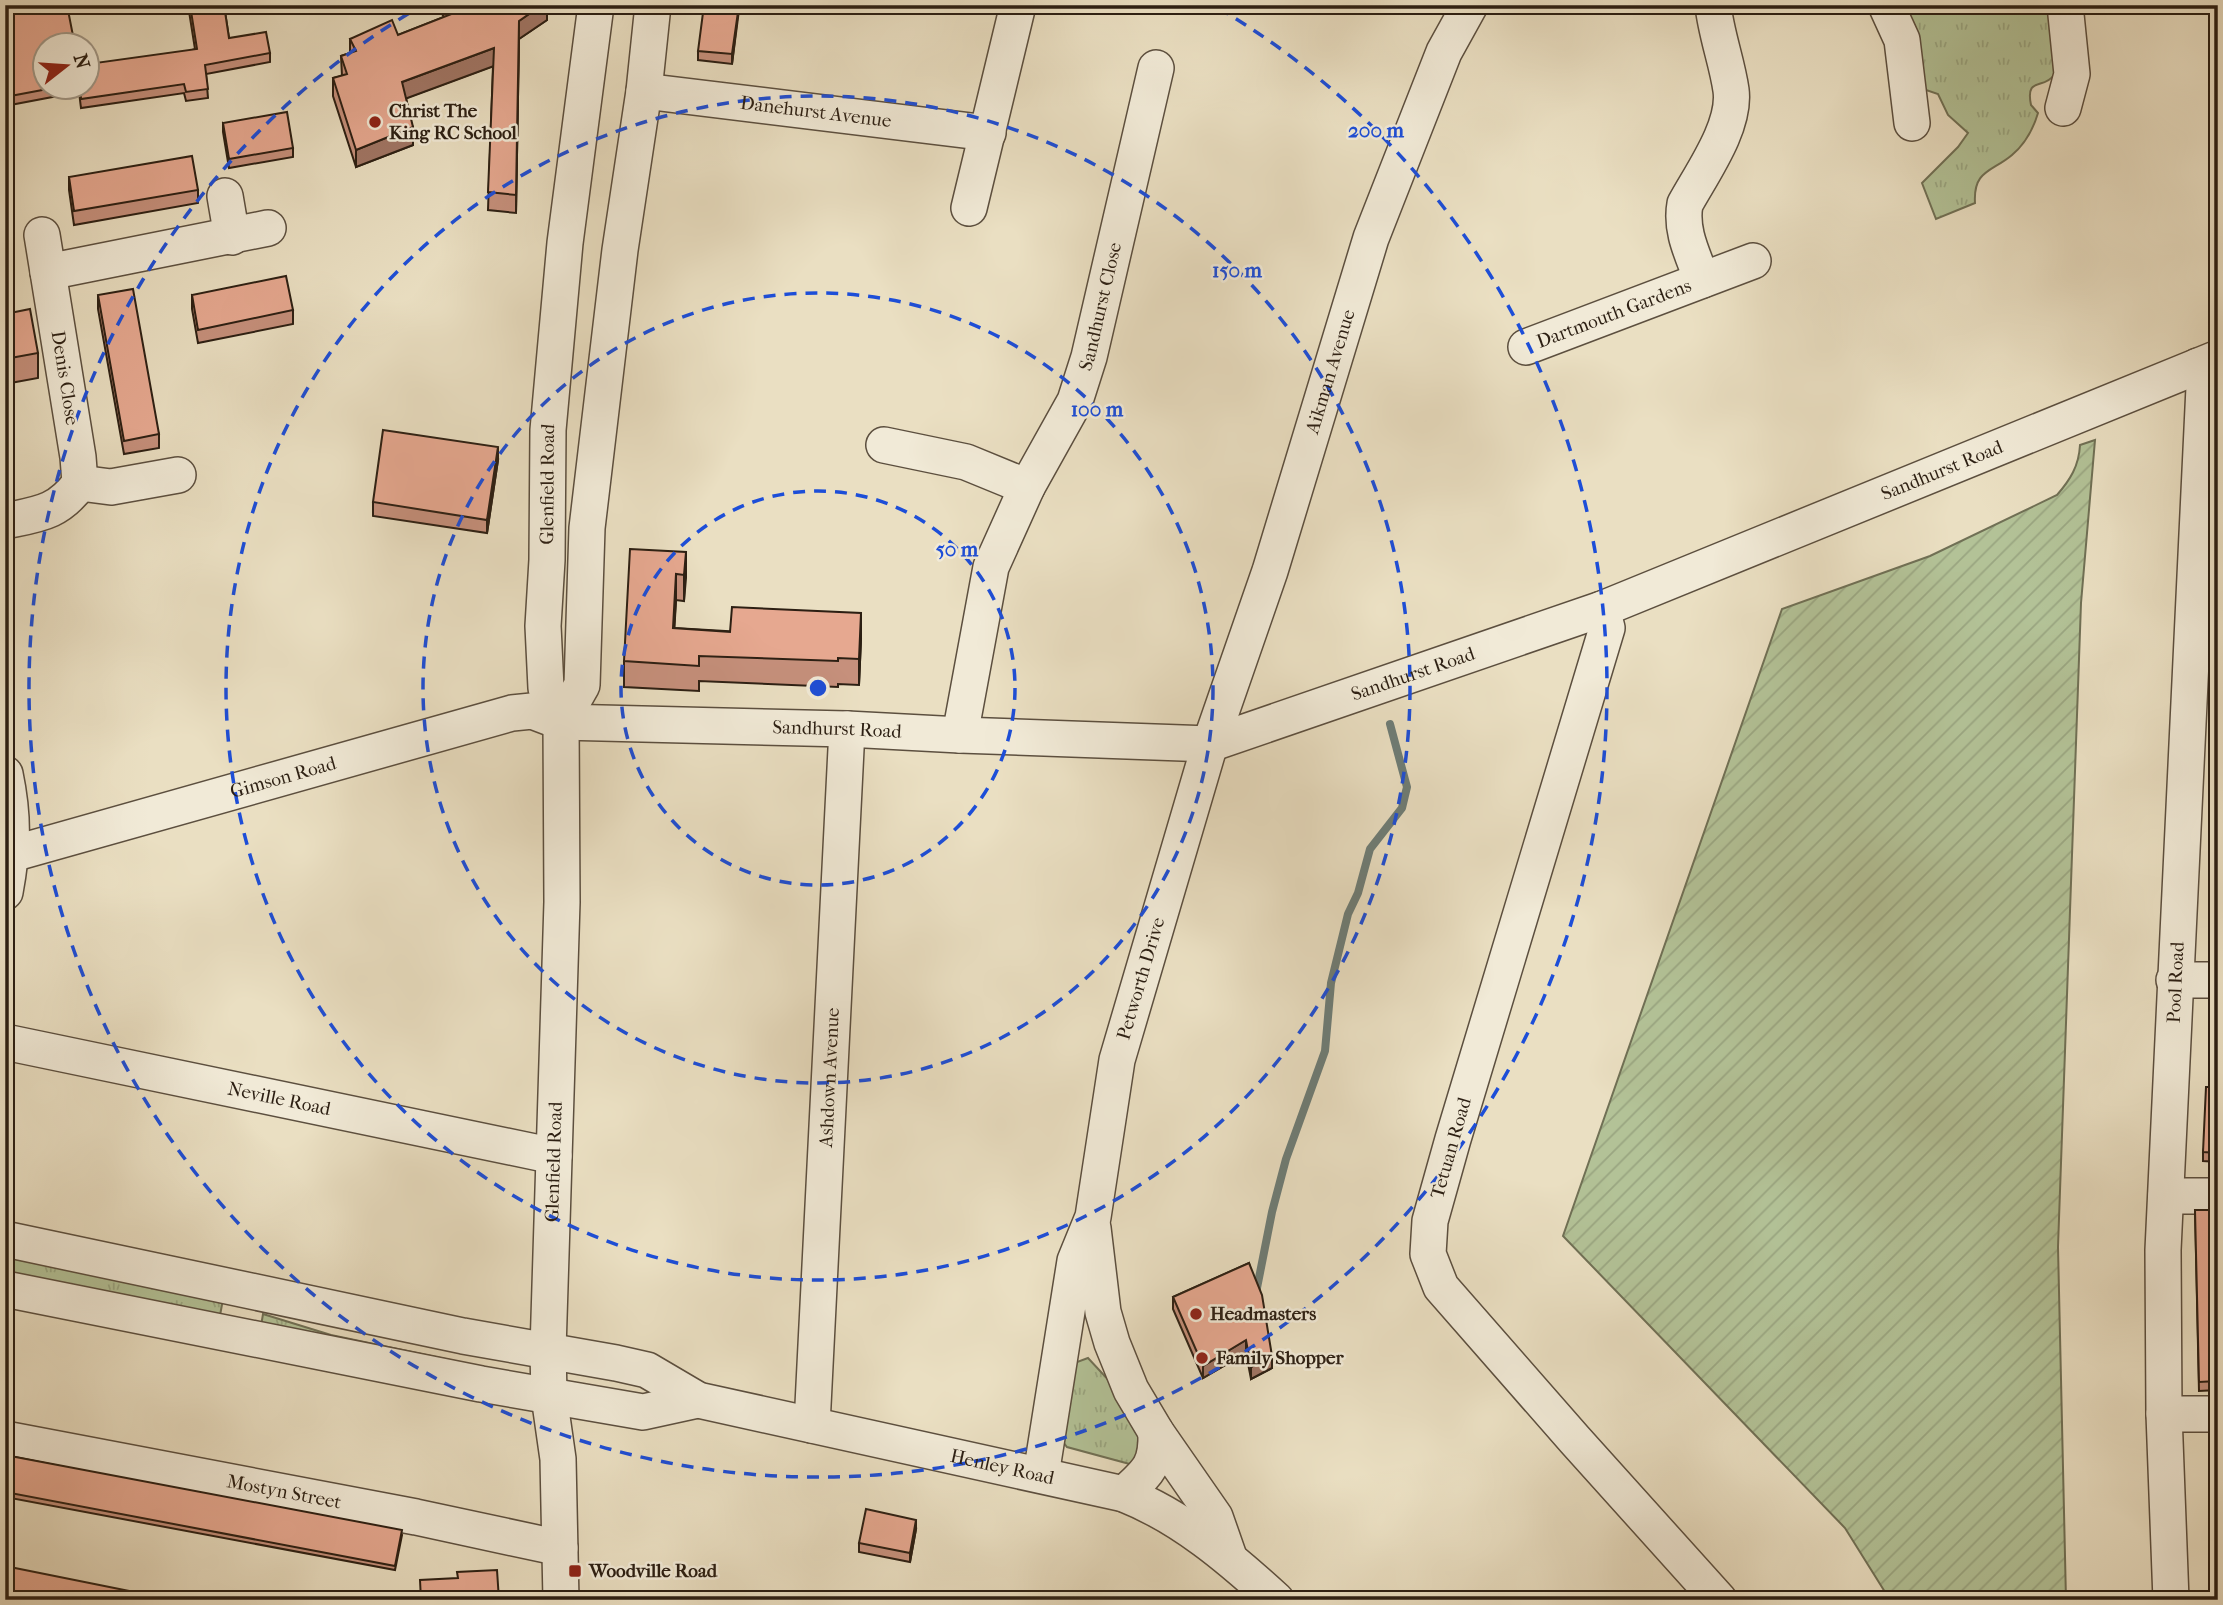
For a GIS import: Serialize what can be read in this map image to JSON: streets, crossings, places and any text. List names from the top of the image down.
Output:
{
  "streets": {
    "street": [
      "Danehurst Avenue",
      "Sandhurst Close",
      "Dartmouth Gardens",
      "Aikman Avenue",
      "Denis Close",
      "Sandhurst Road",
      "Glenfield Road",
      "Gimson Road",
      "Petworth Drive",
      "Pool Road",
      "Ashdown Avenue",
      "Neville Road",
      "Tetuan Road",
      "Henley Road",
      "Mostyn Street"
    ]
  },
  "crossings": [
    ["Danehurst Avenue", "Glenfield Road"],
    ["Sandhurst Close", "Sandhurst Road"],
    ["Aikman Avenue", "Sandhurst Road"],
    ["Aikman Avenue", "Petworth Drive"],
    ["Sandhurst Road", "Glenfield Road"],
    ["Sandhurst Road", "Gimson Road"],
    ["Sandhurst Road", "Petworth Drive"],
    ["Sandhurst Road", "Pool Road"],
    ["Sandhurst Road", "Ashdown Avenue"],
    ["Sandhurst Road", "Tetuan Road"],
    ["Glenfield Road", "Gimson Road"],
    ["Glenfield Road", "Neville Road"],
    ["Glenfield Road", "Henley Road"],
    ["Glenfield Road", "Mostyn Street"],
    ["Petworth Drive", "Henley Road"],
    ["Ashdown Avenue", "Henley Road"]
  ],
  "places": {
    "other": ["Christ The King RC School", "Headmasters", "Family Shopper"],
    "transit": ["Woodville Road"]
  },
  "north": "right",
  "rings": [
    "200 m",
    "150 m",
    "100 m",
    "50 m"
  ]
}
